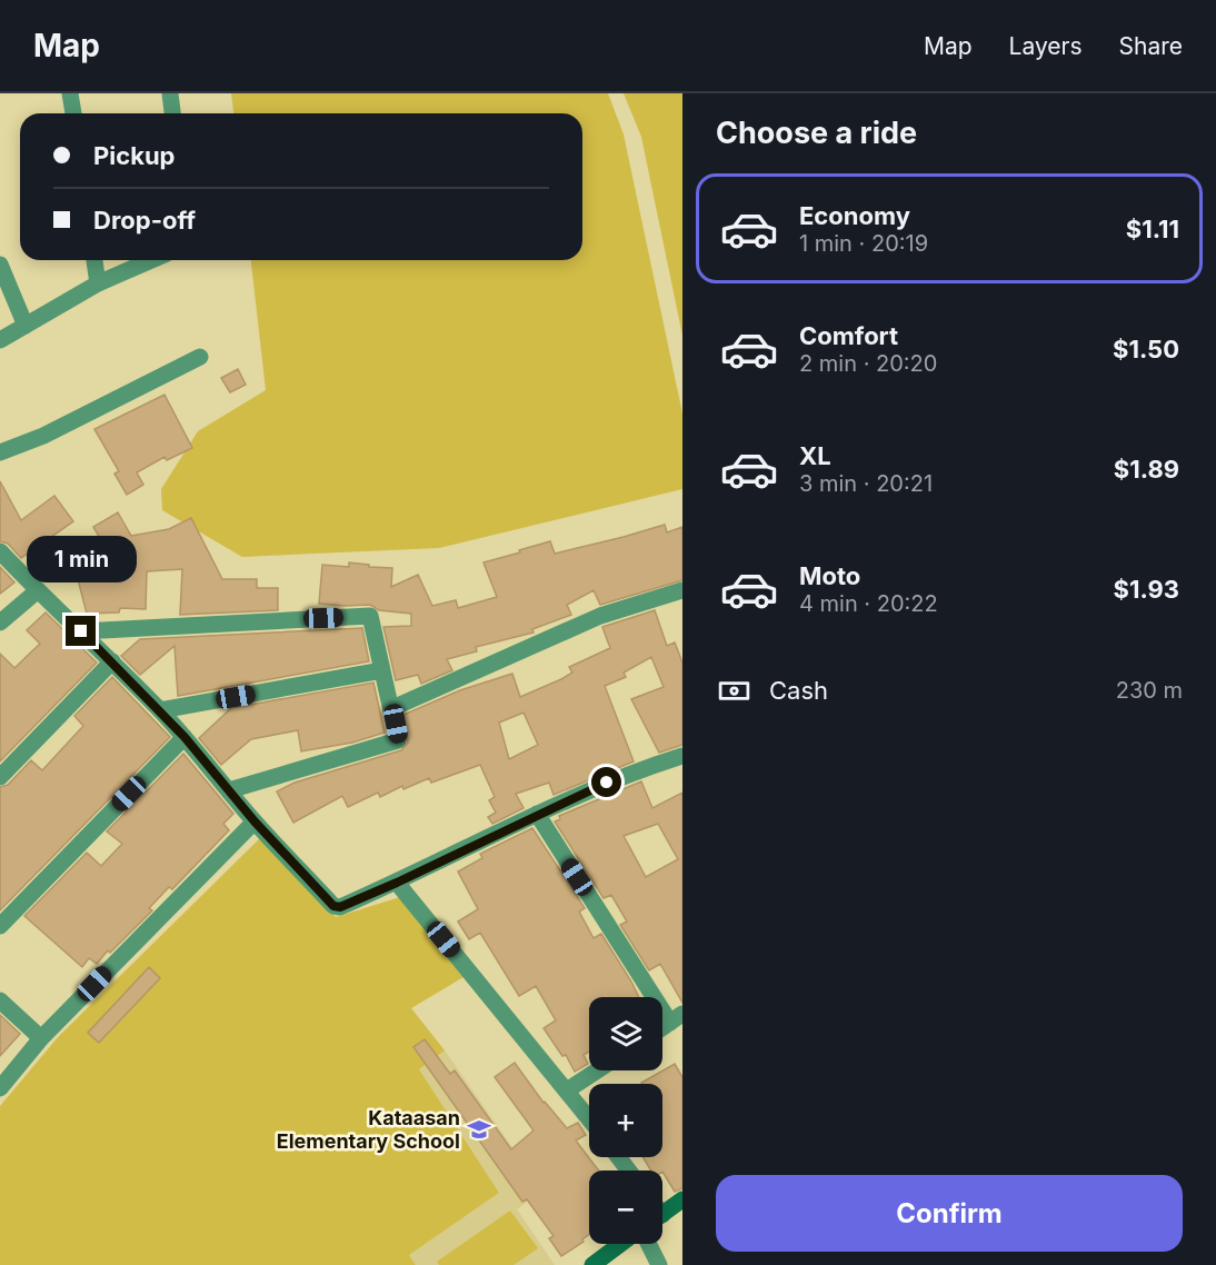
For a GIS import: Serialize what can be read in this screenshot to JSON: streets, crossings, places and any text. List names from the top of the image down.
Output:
{
  "places": {
    "school or university": ["Kataasan Elementary School"]
  },
  "page": {
    "header": "Map",
    "nav": ["Map", "Layers", "Share"],
    "heading": "Choose a ride",
    "banner": ["Pickup", "Drop-off"],
    "list": [
      {
        "name": "Economy",
        "note": "1 min · 20:19",
        "value": "$1.11"
      },
      {
        "name": "Comfort",
        "note": "2 min · 20:20",
        "value": "$1.50"
      },
      {
        "name": "XL",
        "note": "3 min · 20:21",
        "value": "$1.89"
      },
      {
        "name": "Moto",
        "note": "4 min · 20:22",
        "value": "$1.93"
      }
    ],
    "bubble": "1 min",
    "pay": ["Cash", "230 m"],
    "map_buttons": ["+", "−"],
    "buttons": "Confirm"
  }
}
